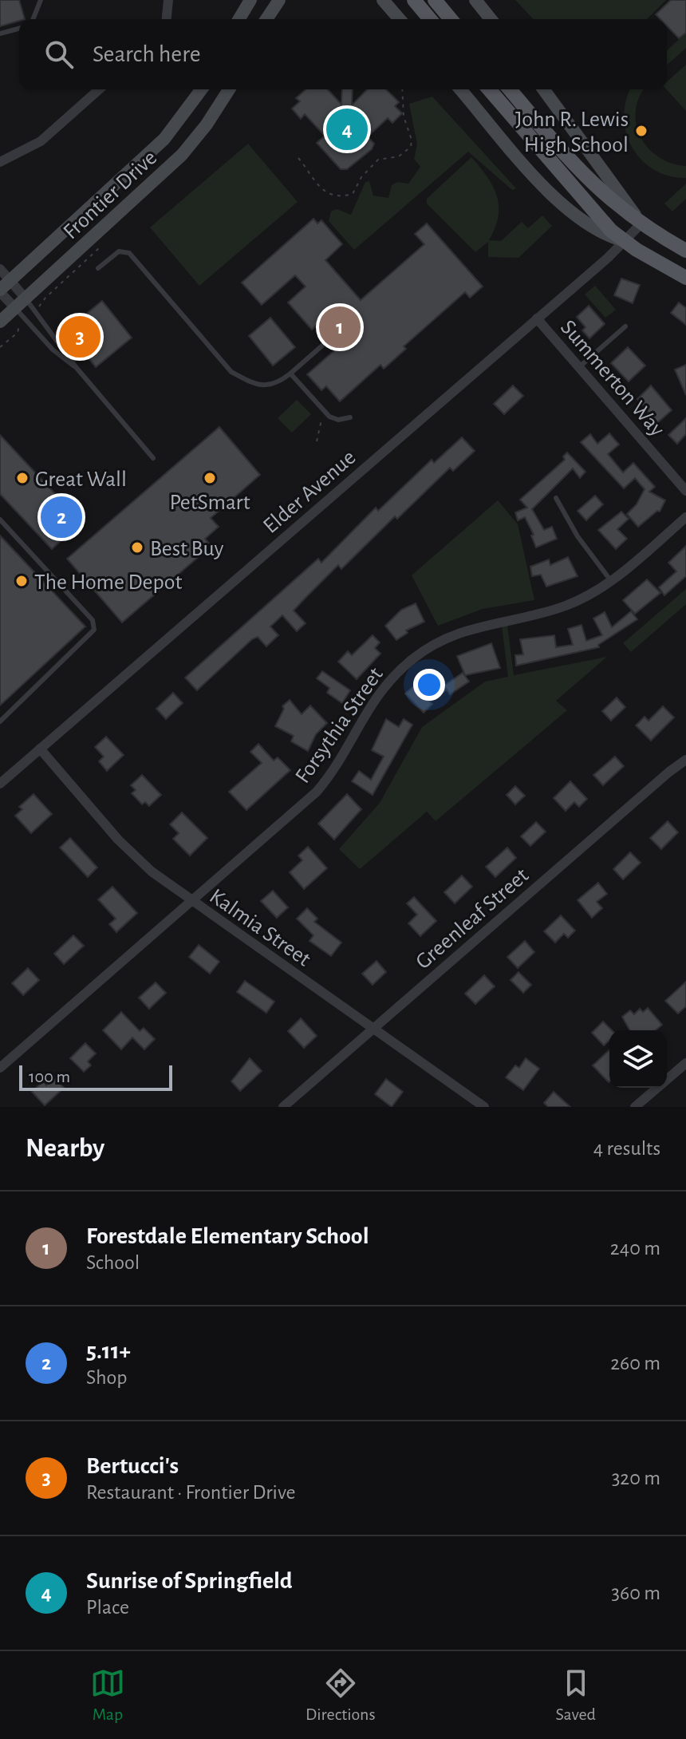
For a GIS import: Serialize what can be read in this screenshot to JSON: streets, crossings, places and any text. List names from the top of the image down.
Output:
{
  "streets": {
    "main road": ["Frontier Drive"],
    "street": [
      "Summerton Way",
      "Elder Avenue",
      "Forsythia Street",
      "Greenleaf Street",
      "Kalmia Street"
    ]
  },
  "crossings": [
    ["Summerton Way", "Elder Avenue"],
    ["Elder Avenue", "Kalmia Street"],
    ["Forsythia Street", "Kalmia Street"],
    ["Greenleaf Street", "Kalmia Street"]
  ],
  "places": [
    "John R. Lewis High School",
    "Great Wall",
    "PetSmart",
    "Best Buy",
    "The Home Depot"
  ],
  "scale_bar": "100 m",
  "page": {
    "search": "Search here",
    "pins": [
      "4",
      "1",
      "3",
      "2"
    ],
    "scale": "100 m",
    "heading": ["Nearby", "4 results"],
    "list": [
      {
        "mark": "1",
        "name": "Forestdale Elementary School",
        "note": "School",
        "value": "240 m"
      },
      {
        "mark": "2",
        "name": "5.11+",
        "note": "Shop",
        "value": "260 m"
      },
      {
        "mark": "3",
        "name": "Bertucci's",
        "note": "Restaurant · Frontier Drive",
        "value": "320 m"
      },
      {
        "mark": "4",
        "name": "Sunrise of Springfield",
        "note": "Place",
        "value": "360 m"
      }
    ],
    "nav": ["Map", "Directions", "Saved"]
  }
}
